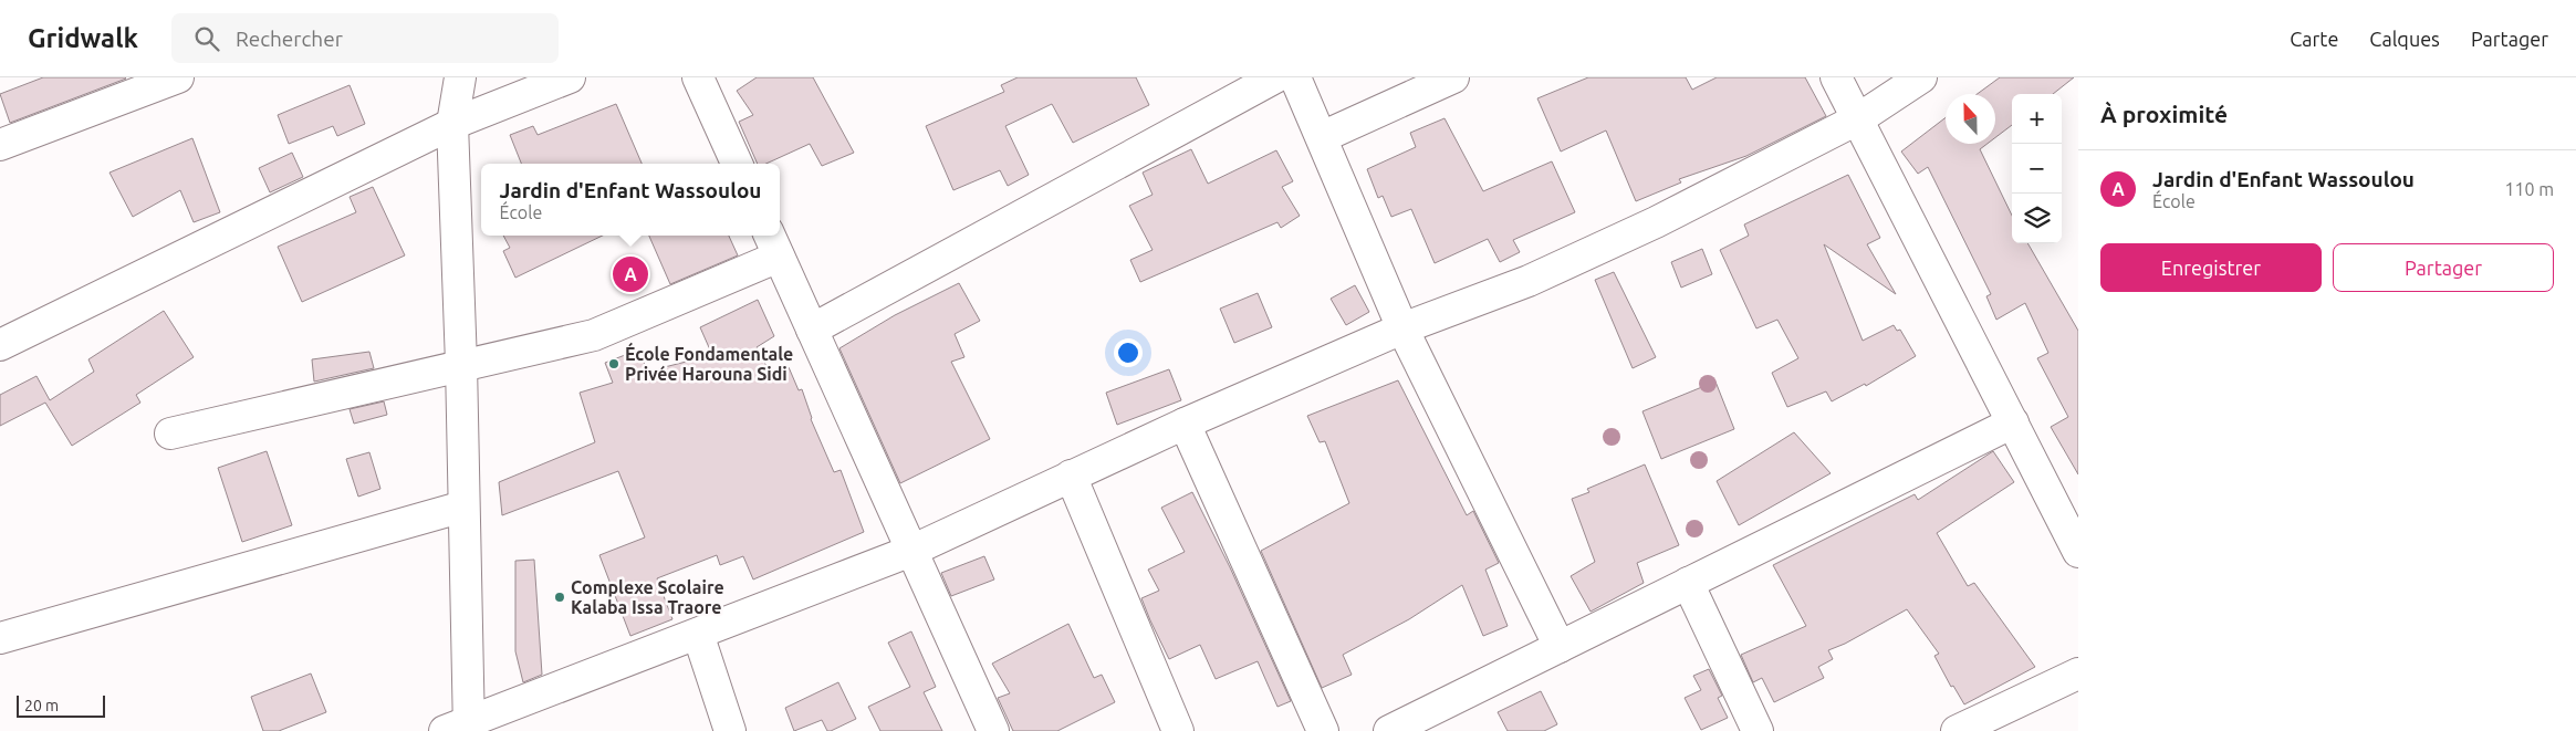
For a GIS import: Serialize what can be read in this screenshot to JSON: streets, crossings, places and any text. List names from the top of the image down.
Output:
{
  "places": ["École Fondamentale Privée Harouna Sidi", "Complexe Scolaire Kalaba Issa Traore"],
  "scale_bar": "20 m",
  "north": "top",
  "page": {
    "header": "Gridwalk",
    "search": "Rechercher",
    "nav": ["Carte", "Calques", "Partager"],
    "heading": "À proximité",
    "map_buttons": ["+", "−"],
    "list": [
      {
        "mark": "A",
        "name": "Jardin d'Enfant Wassoulou",
        "note": "École",
        "value": "110 m"
      }
    ],
    "popup": ["Jardin d'Enfant Wassoulou", "École"],
    "buttons": ["Enregistrer", "Partager"],
    "pins": "A",
    "scale": "20 m"
  }
}
